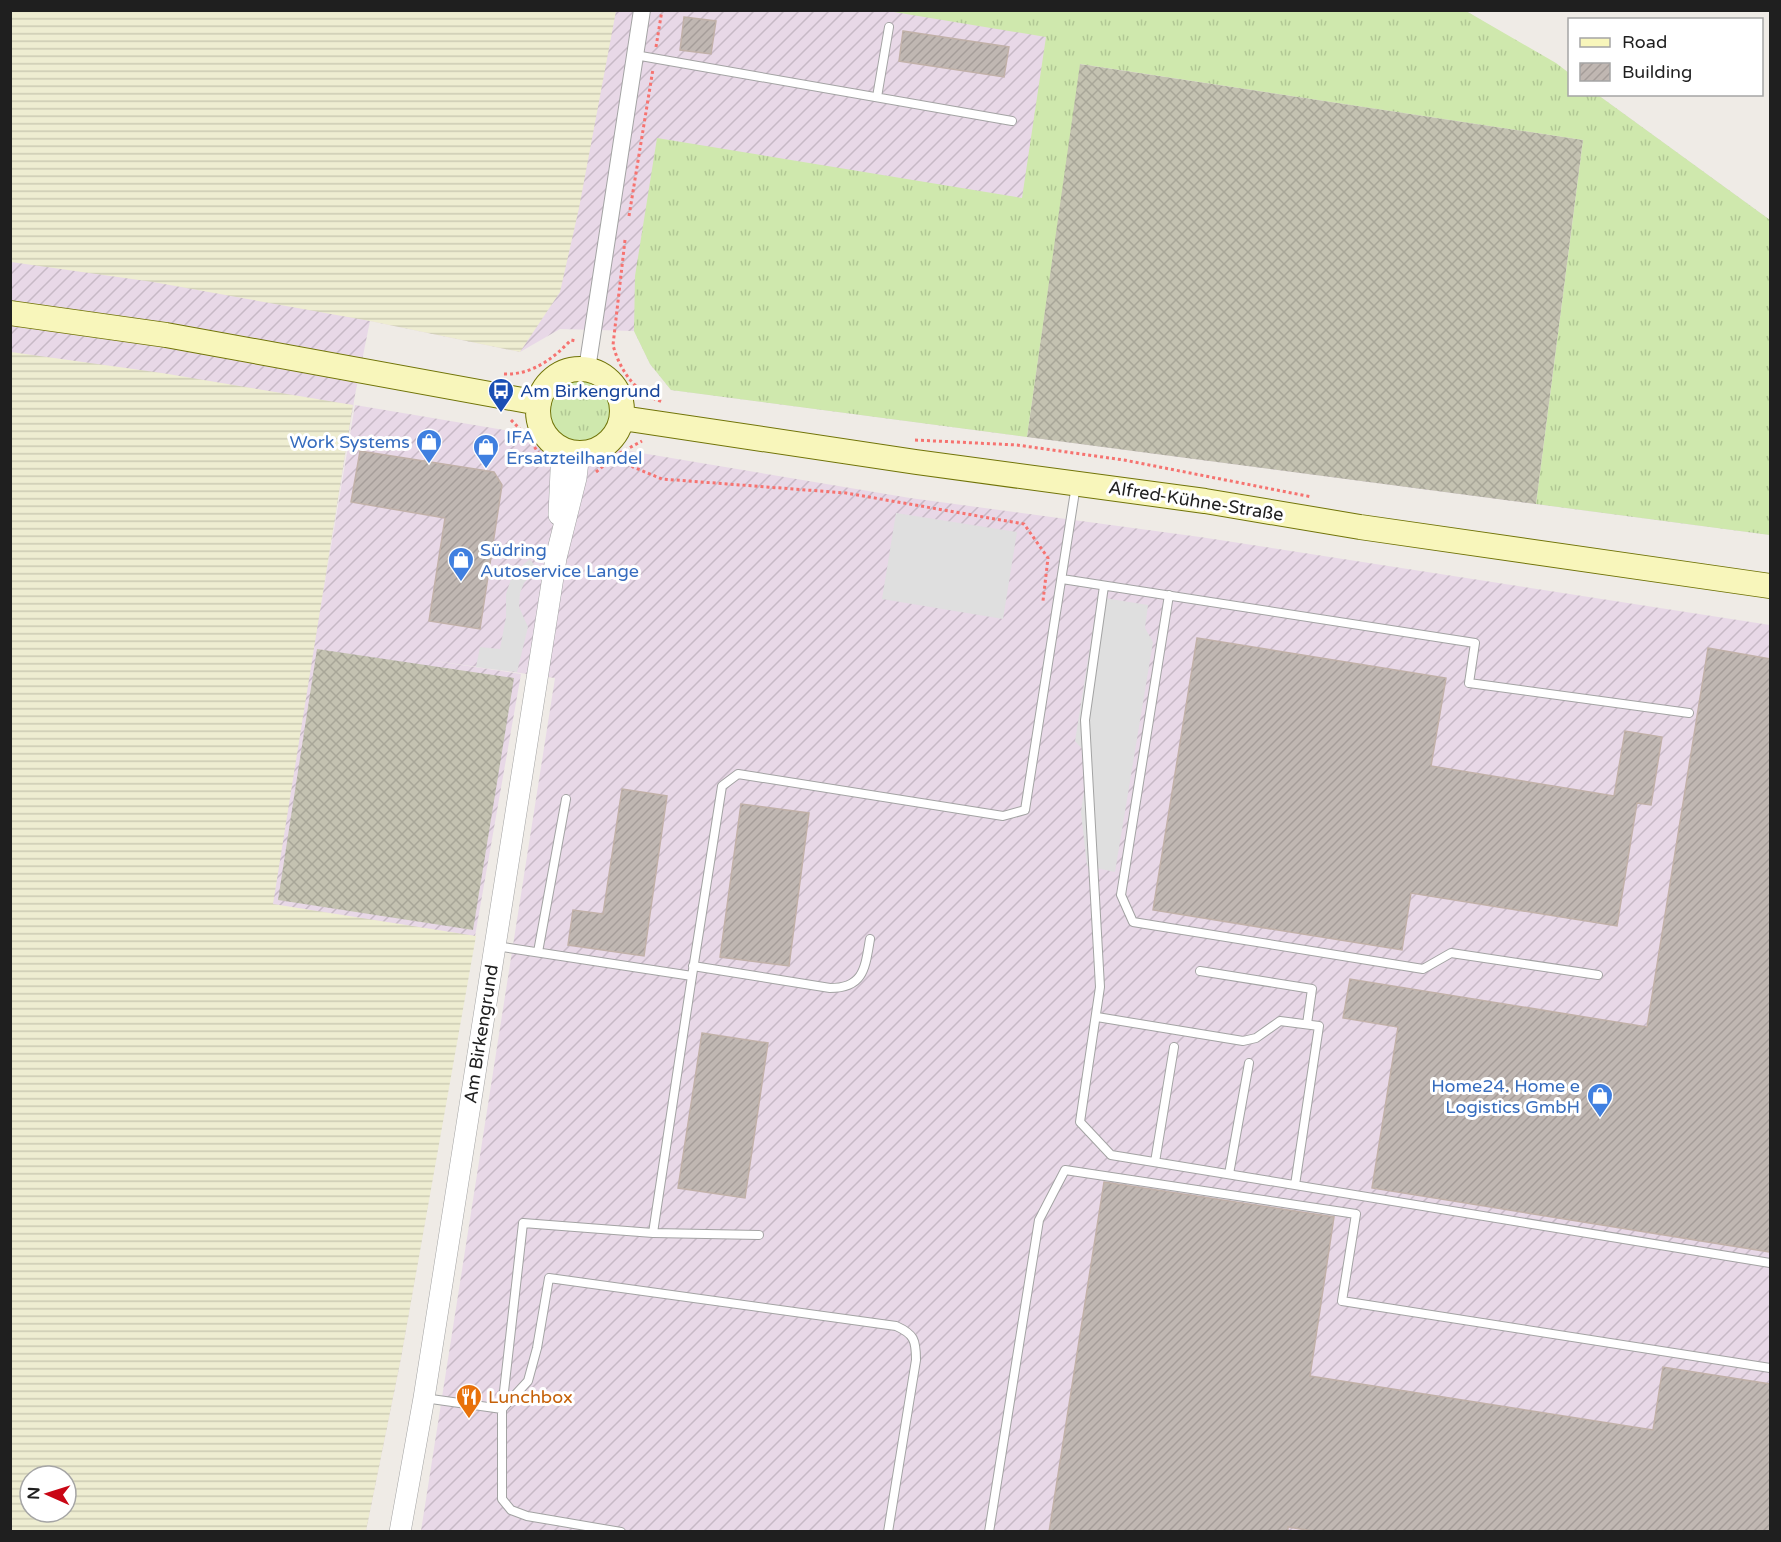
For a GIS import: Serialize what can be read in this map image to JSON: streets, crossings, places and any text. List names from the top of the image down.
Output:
{
  "streets": {
    "main road": ["Alfred-Kühne-Straße"],
    "street": ["Am Birkengrund"]
  },
  "crossings": [
    ["Alfred-Kühne-Straße", "Am Birkengrund"]
  ],
  "places": {
    "bus stop": ["Am Birkengrund"],
    "shop": [
      "Work Systems",
      "IFA Ersatzteilhandel",
      "Südring Autoservice Lange",
      "Home24. Home e Logistics GmbH"
    ],
    "restaurant": ["Lunchbox"]
  },
  "legend": ["Road", "Building"],
  "north": "left"
}
